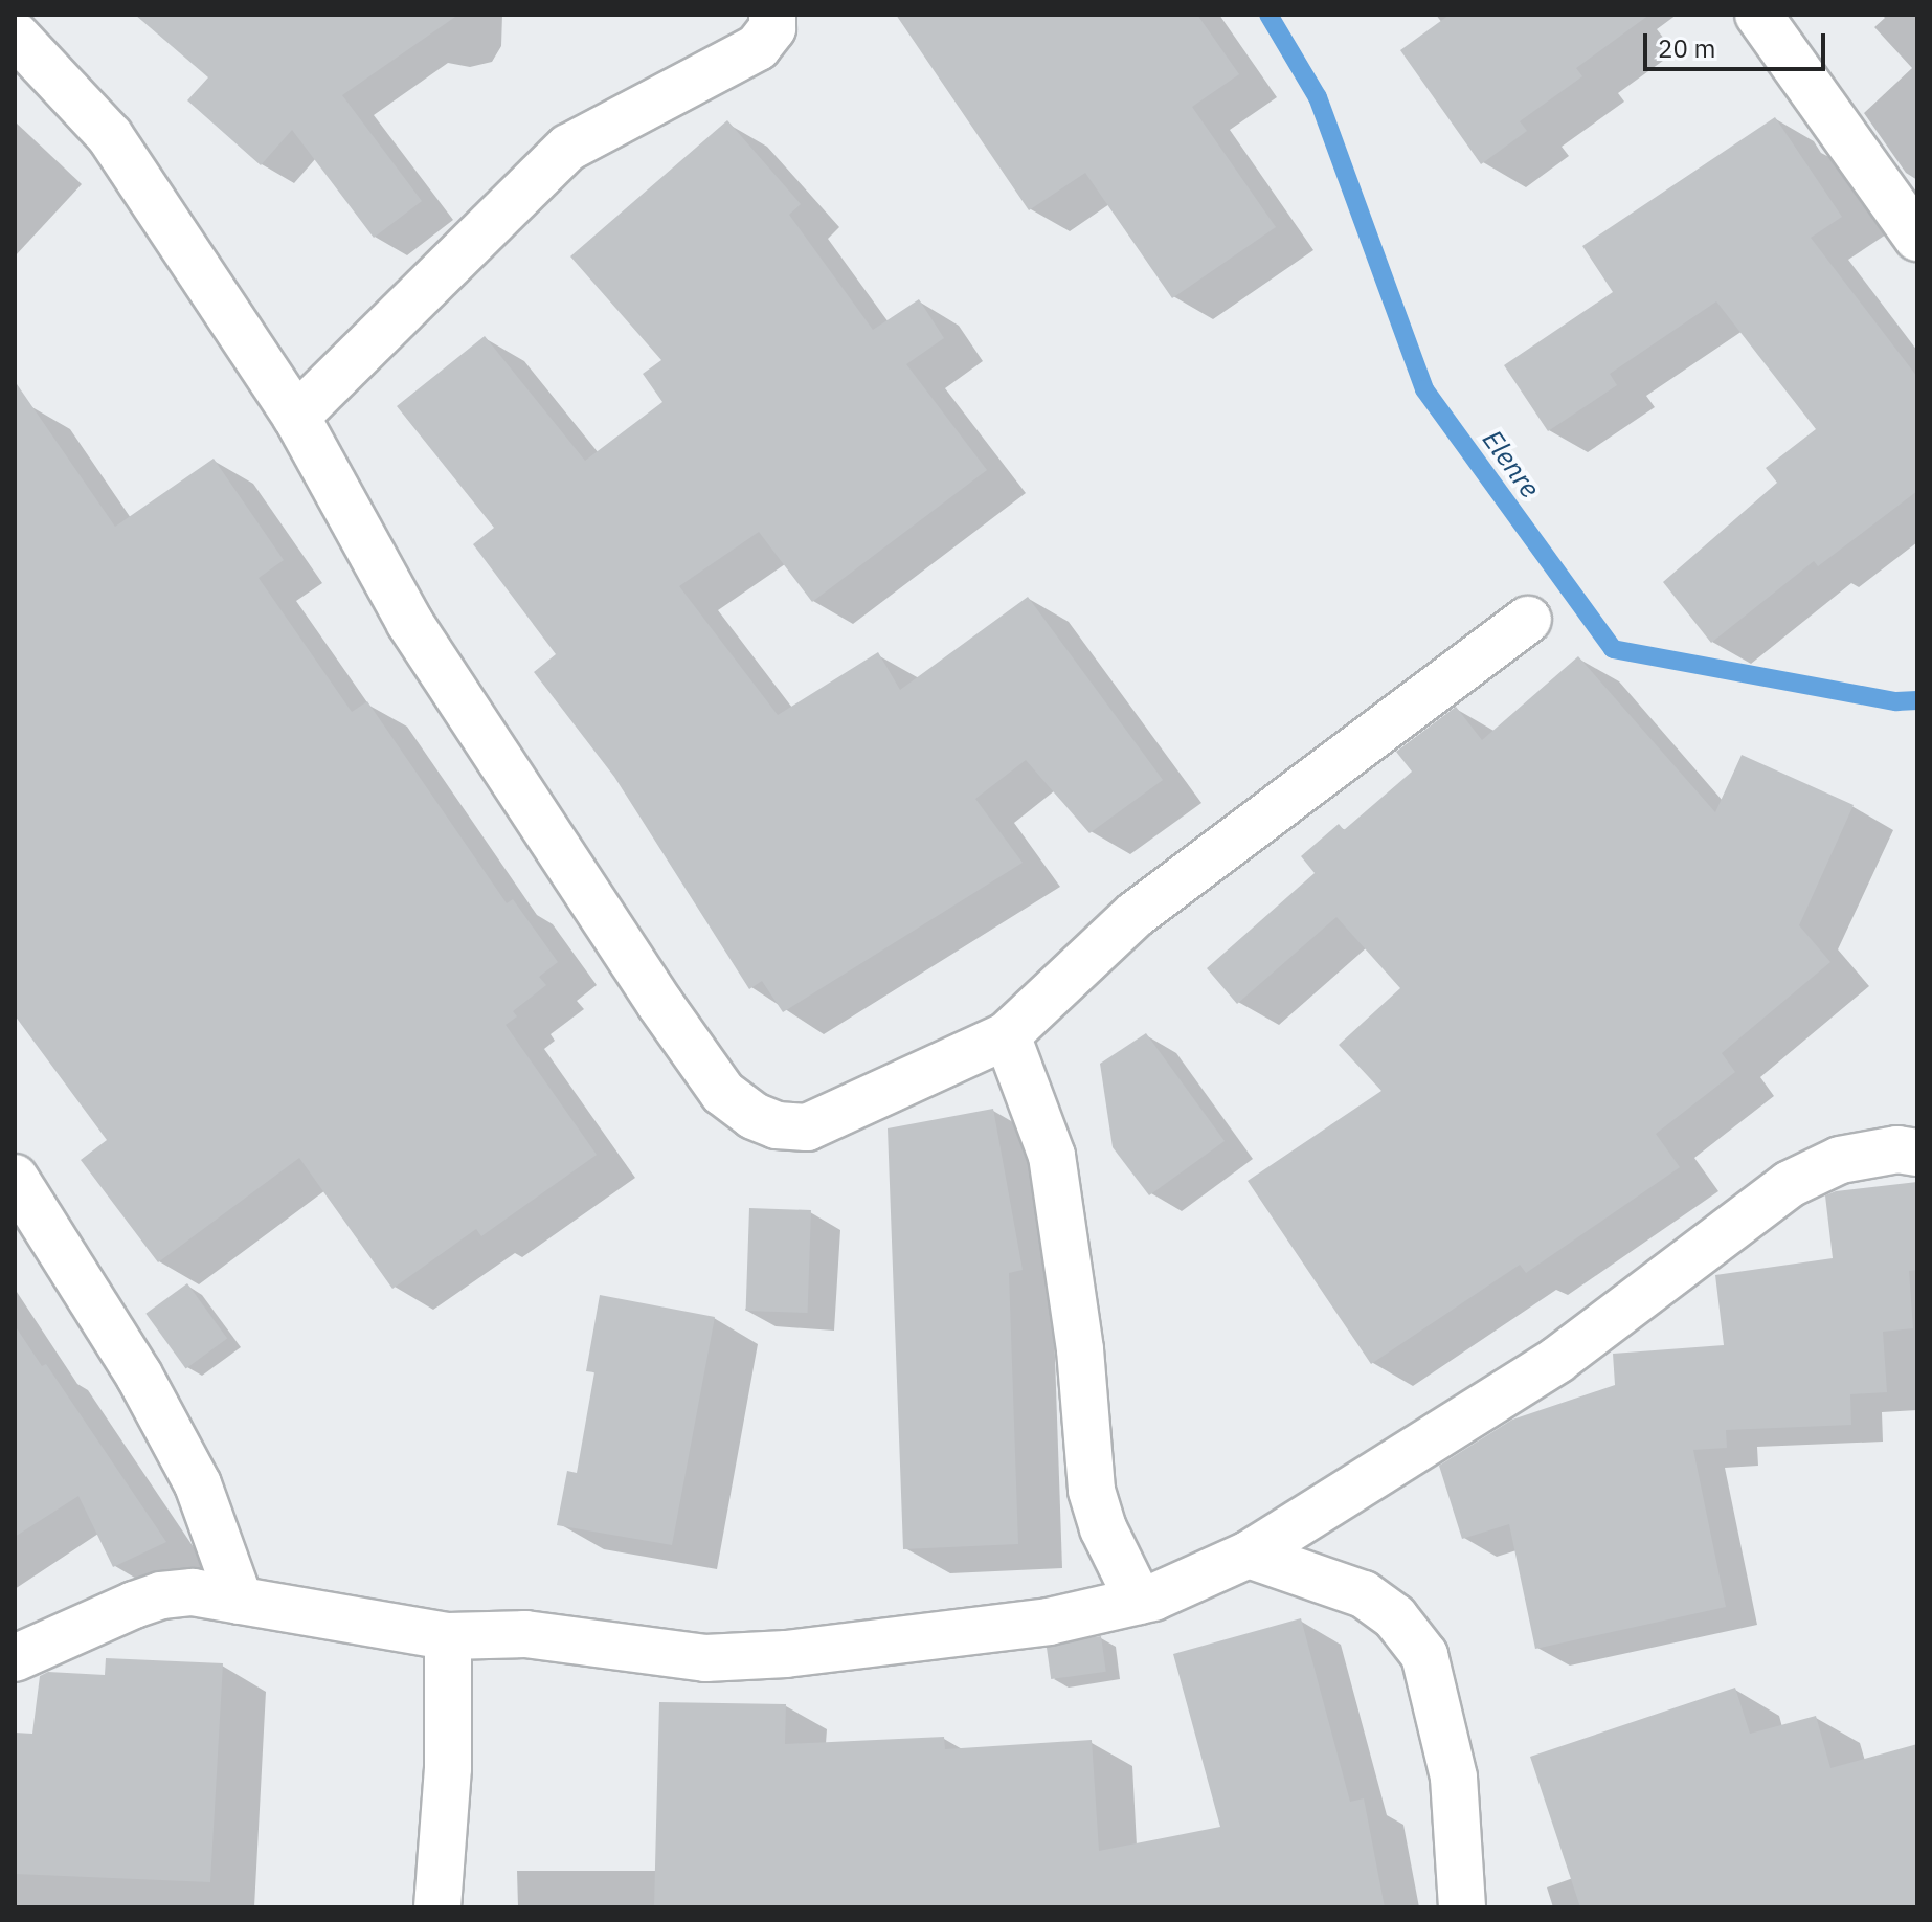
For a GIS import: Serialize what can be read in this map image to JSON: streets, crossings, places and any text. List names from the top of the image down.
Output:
{
  "water": ["Elenre"],
  "scale_bar": "20 m"
}
